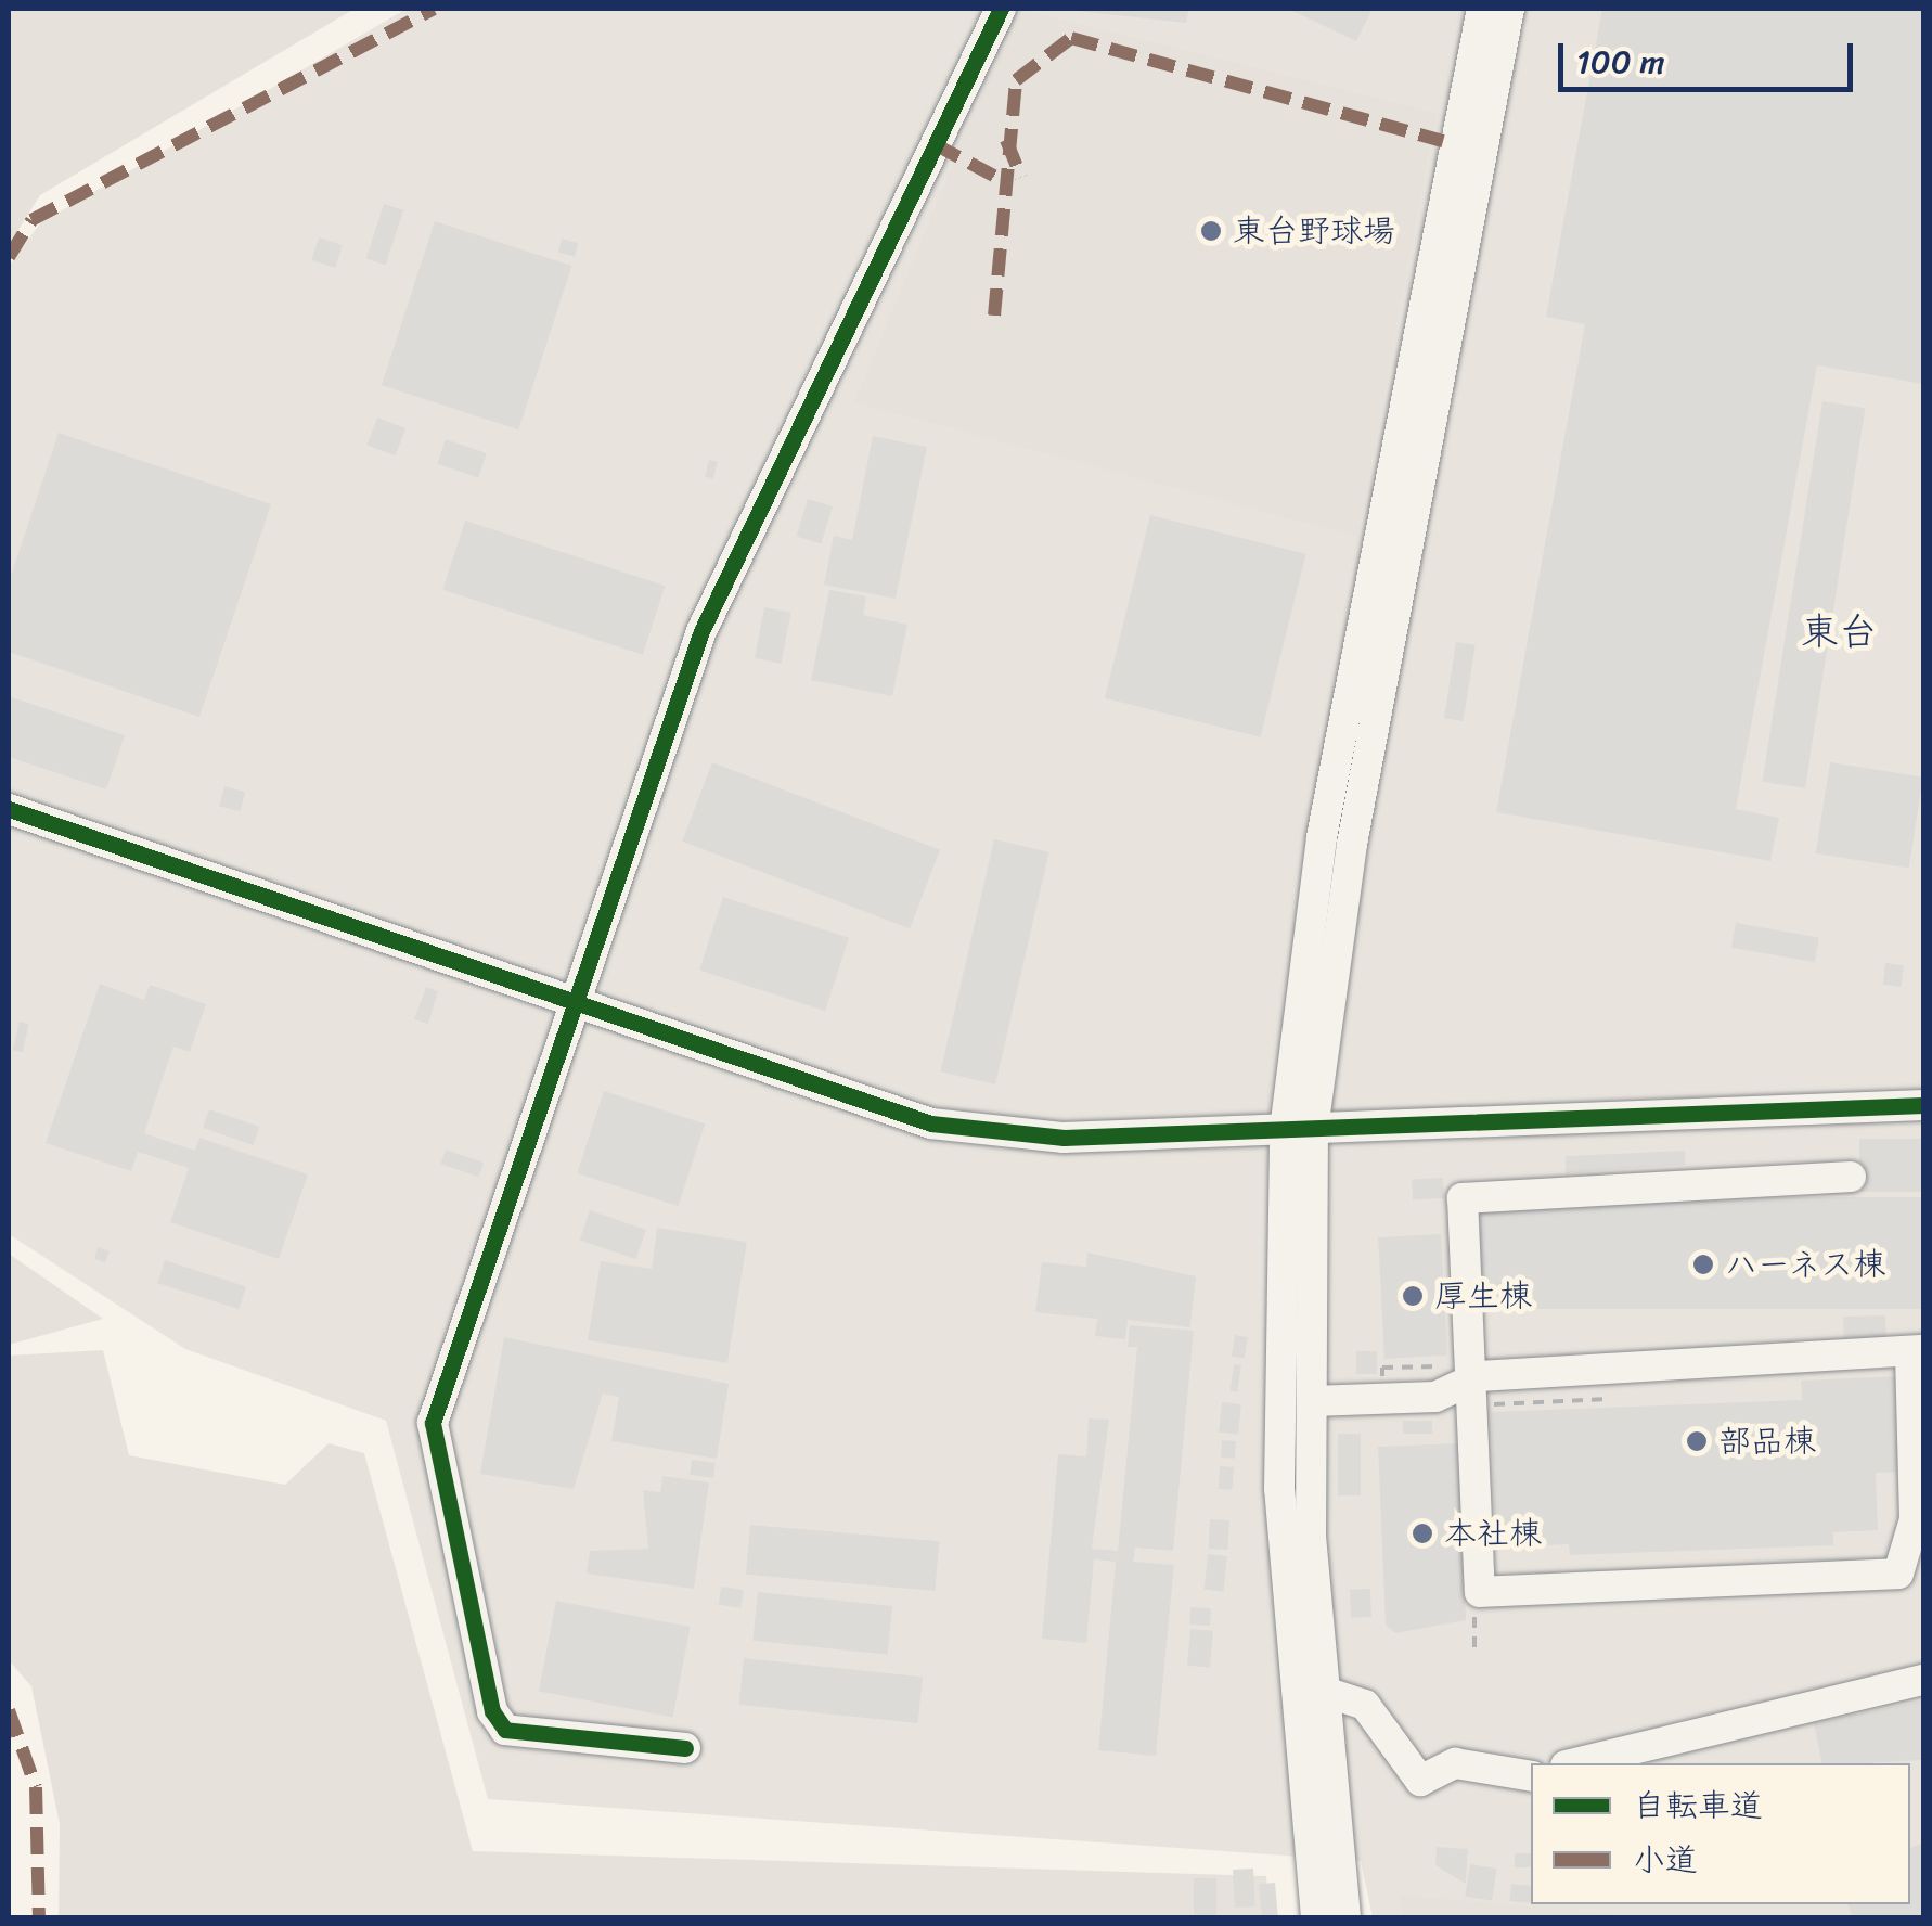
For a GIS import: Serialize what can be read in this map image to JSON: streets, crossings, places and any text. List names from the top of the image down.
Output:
{
  "districts": ["東台"],
  "places": [
    "東台野球場",
    "ハーネス棟",
    "厚生棟",
    "部品棟",
    "本社棟"
  ],
  "legend": ["自転車道", "小道"],
  "scale_bar": "100 m"
}
